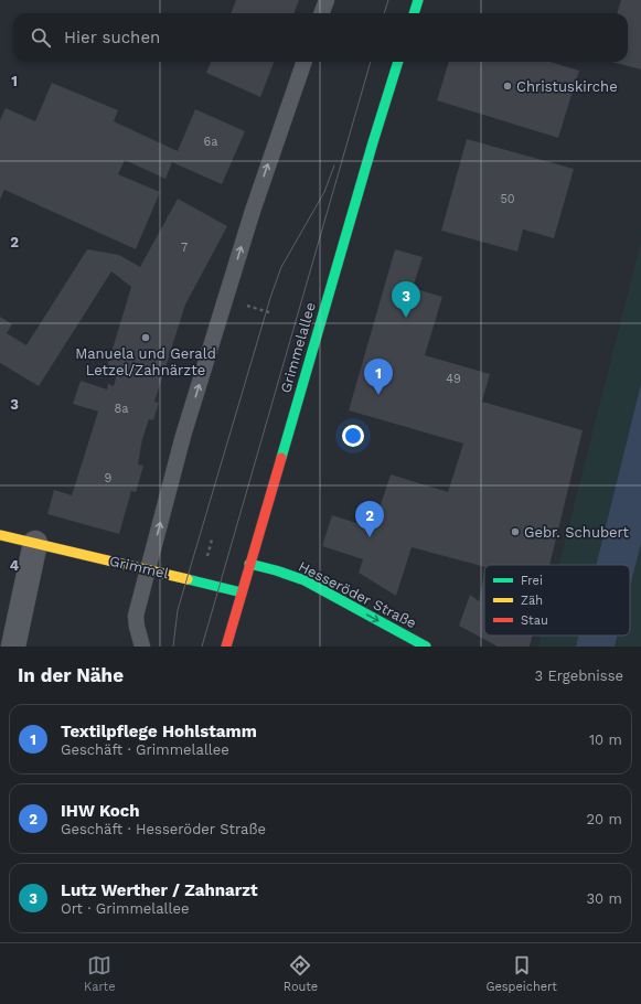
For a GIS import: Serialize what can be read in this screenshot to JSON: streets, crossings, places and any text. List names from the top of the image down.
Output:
{
  "streets": {
    "main road": ["Grimmelallee", "Grimmel", "Hesseröder Straße"]
  },
  "crossings": [
    ["Grimmelallee", "Grimmel"],
    ["Grimmelallee", "Hesseröder Straße"]
  ],
  "one_way": ["Hesseröder Straße"],
  "places": ["Christuskirche", "Manuela und Gerald Letzel/Zahnärzte", "Gebr. Schubert"],
  "house_numbers": [
    "6a",
    "50",
    "7",
    "49",
    "8a",
    "9"
  ],
  "legend": ["Frei", "Zäh", "Stau"],
  "page": {
    "search": "Hier suchen",
    "pins": ["3", "1", "2"],
    "heading": ["In der Nähe", "3 Ergebnisse"],
    "list": [
      {
        "mark": "1",
        "name": "Textilpflege Hohlstamm",
        "note": "Geschäft · Grimmelallee",
        "value": "10 m"
      },
      {
        "mark": "2",
        "name": "IHW Koch",
        "note": "Geschäft · Hesseröder Straße",
        "value": "20 m"
      },
      {
        "mark": "3",
        "name": "Lutz Werther / Zahnarzt",
        "note": "Ort · Grimmelallee",
        "value": "30 m"
      }
    ],
    "nav": ["Karte", "Route", "Gespeichert"]
  },
  "grid": {
    "rows": [
      "1",
      "2",
      "3",
      "4"
    ]
  }
}
